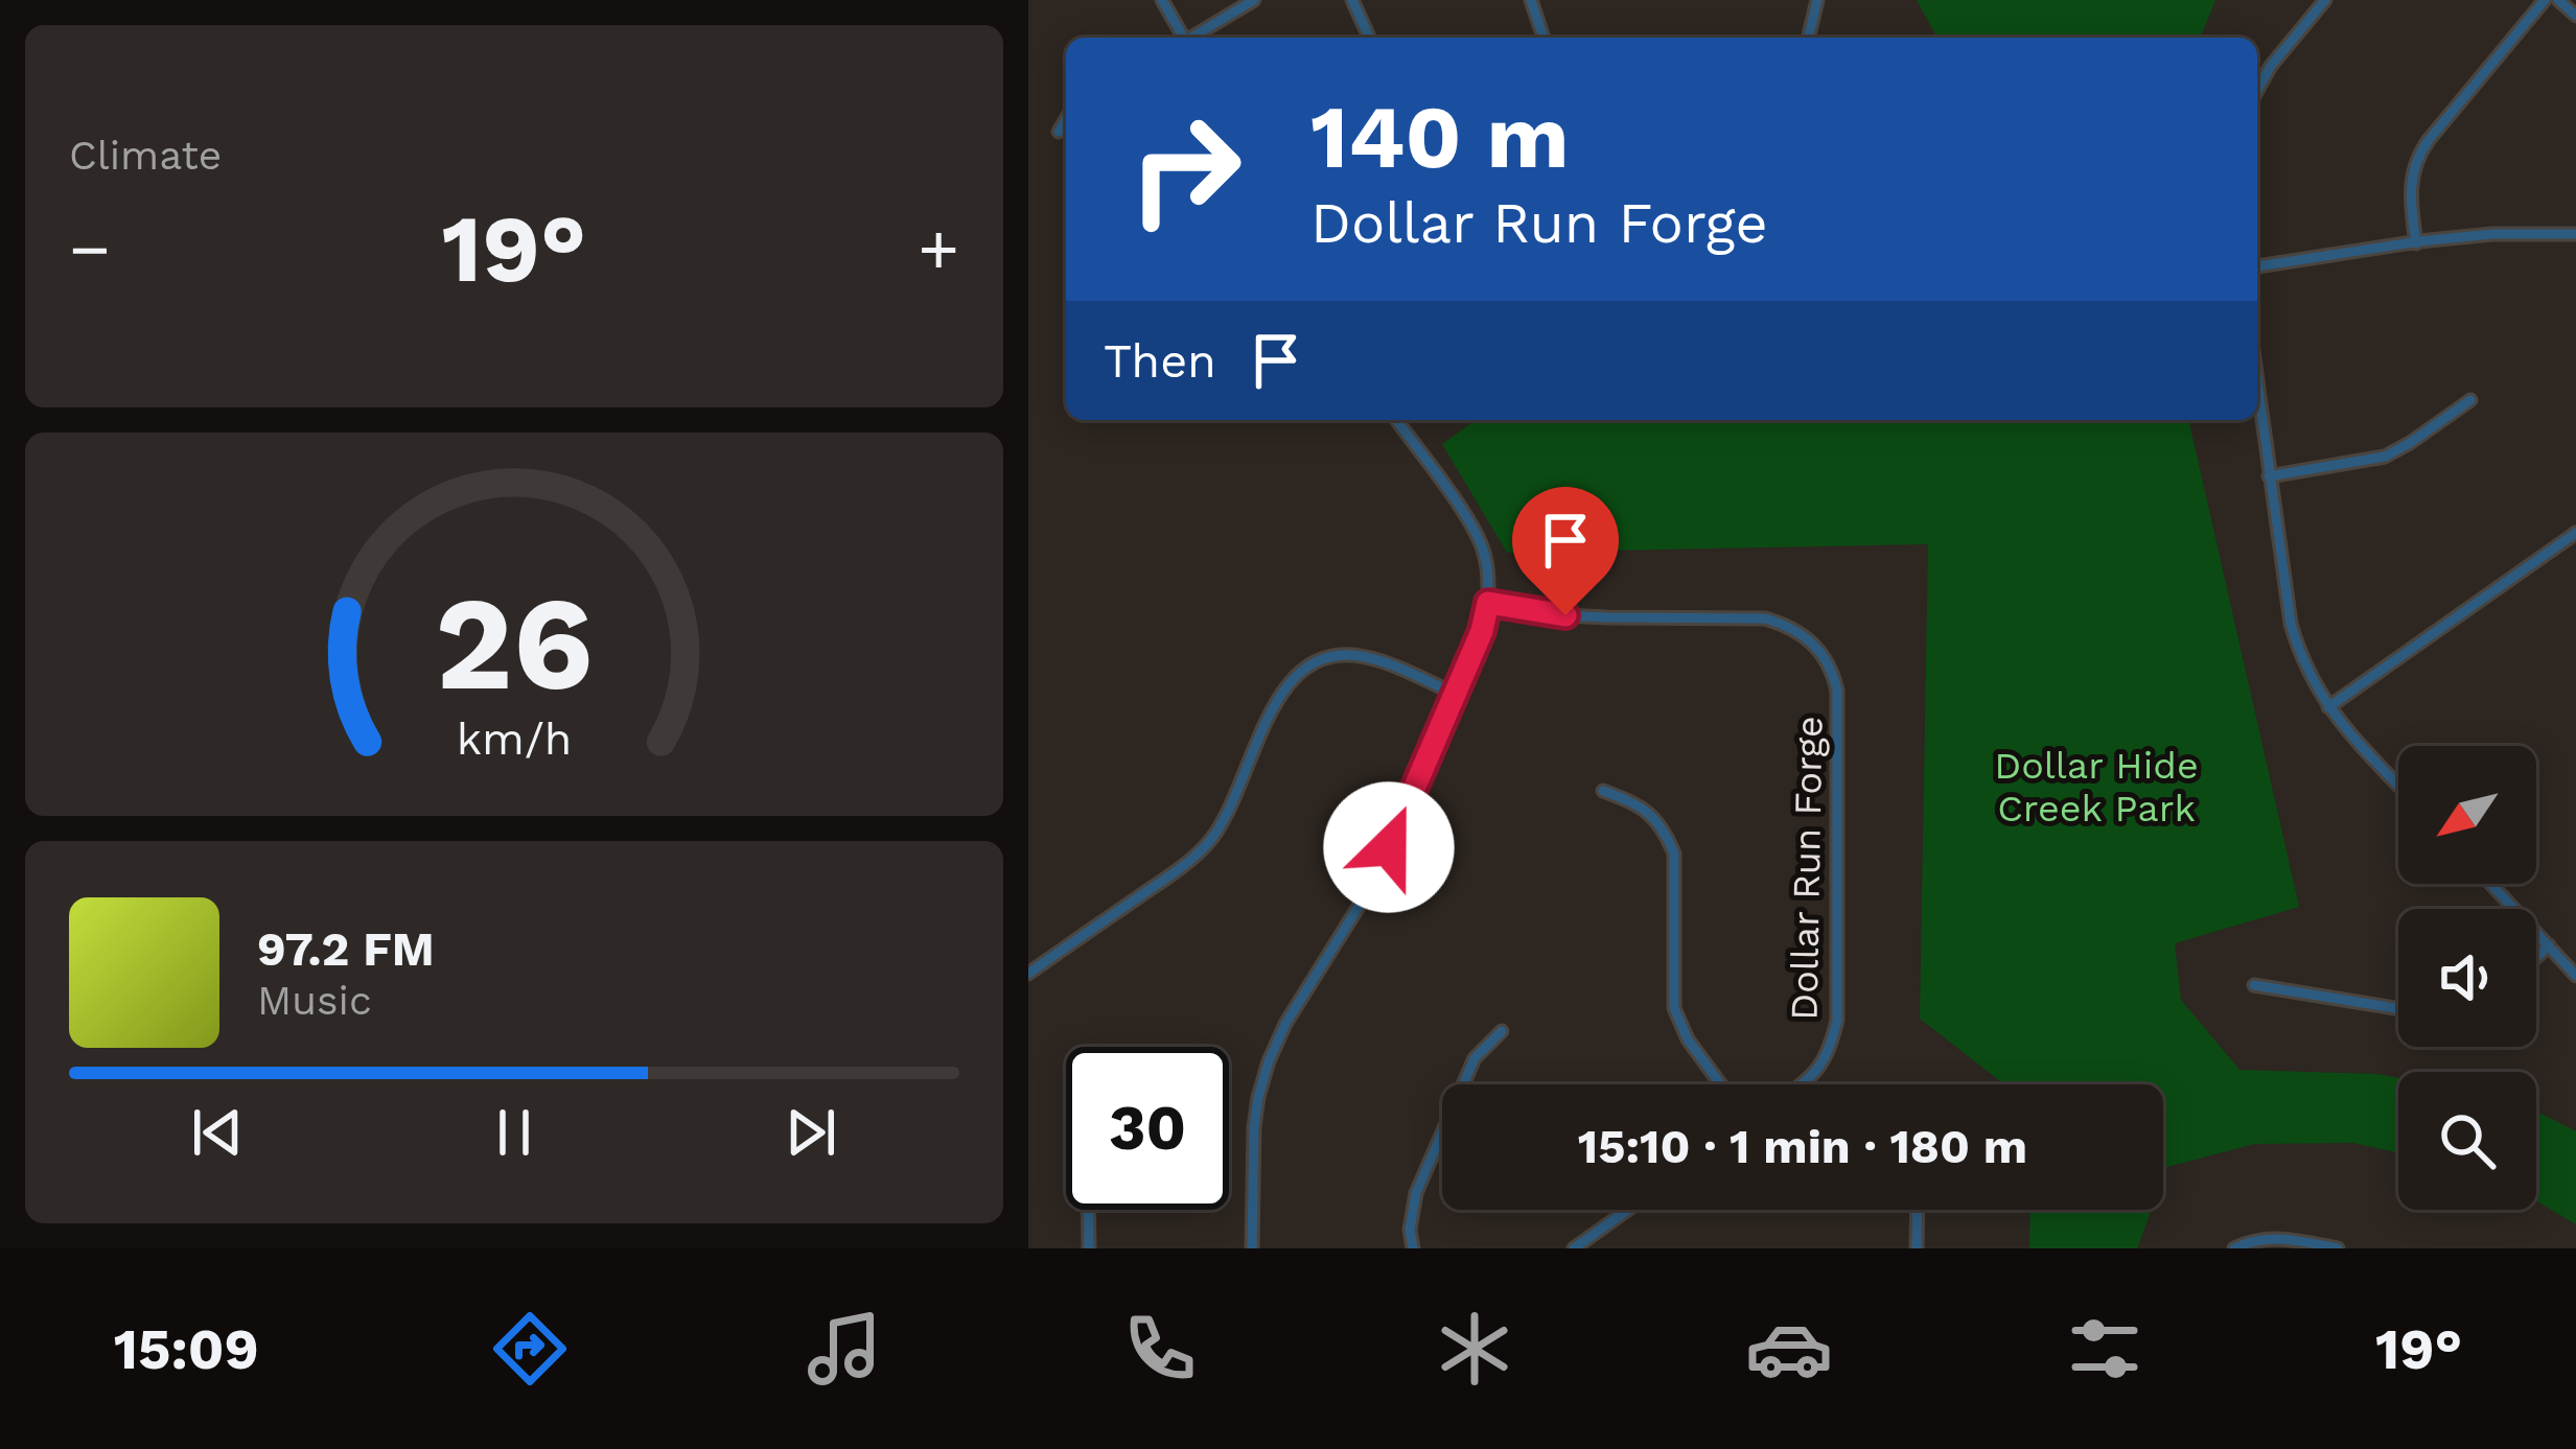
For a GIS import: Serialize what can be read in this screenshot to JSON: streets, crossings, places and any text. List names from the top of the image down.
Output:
{
  "streets": {
    "street": ["Dollar Run Forge"]
  },
  "parks": ["Dollar Hide Creek Park"],
  "north": "bottom left",
  "page": {
    "tile": "Climate",
    "turn": ["140 m", "Dollar Run Forge"],
    "heat": ["−", "19°", "+"],
    "then": "Then",
    "song": ["97.2 FM", "Music"],
    "limit": "30",
    "trip": "15:10 · 1 min · 180 m",
    "tabs": ["15:09", "19°"],
    "gauge": ["26", "km/h"]
  }
}
